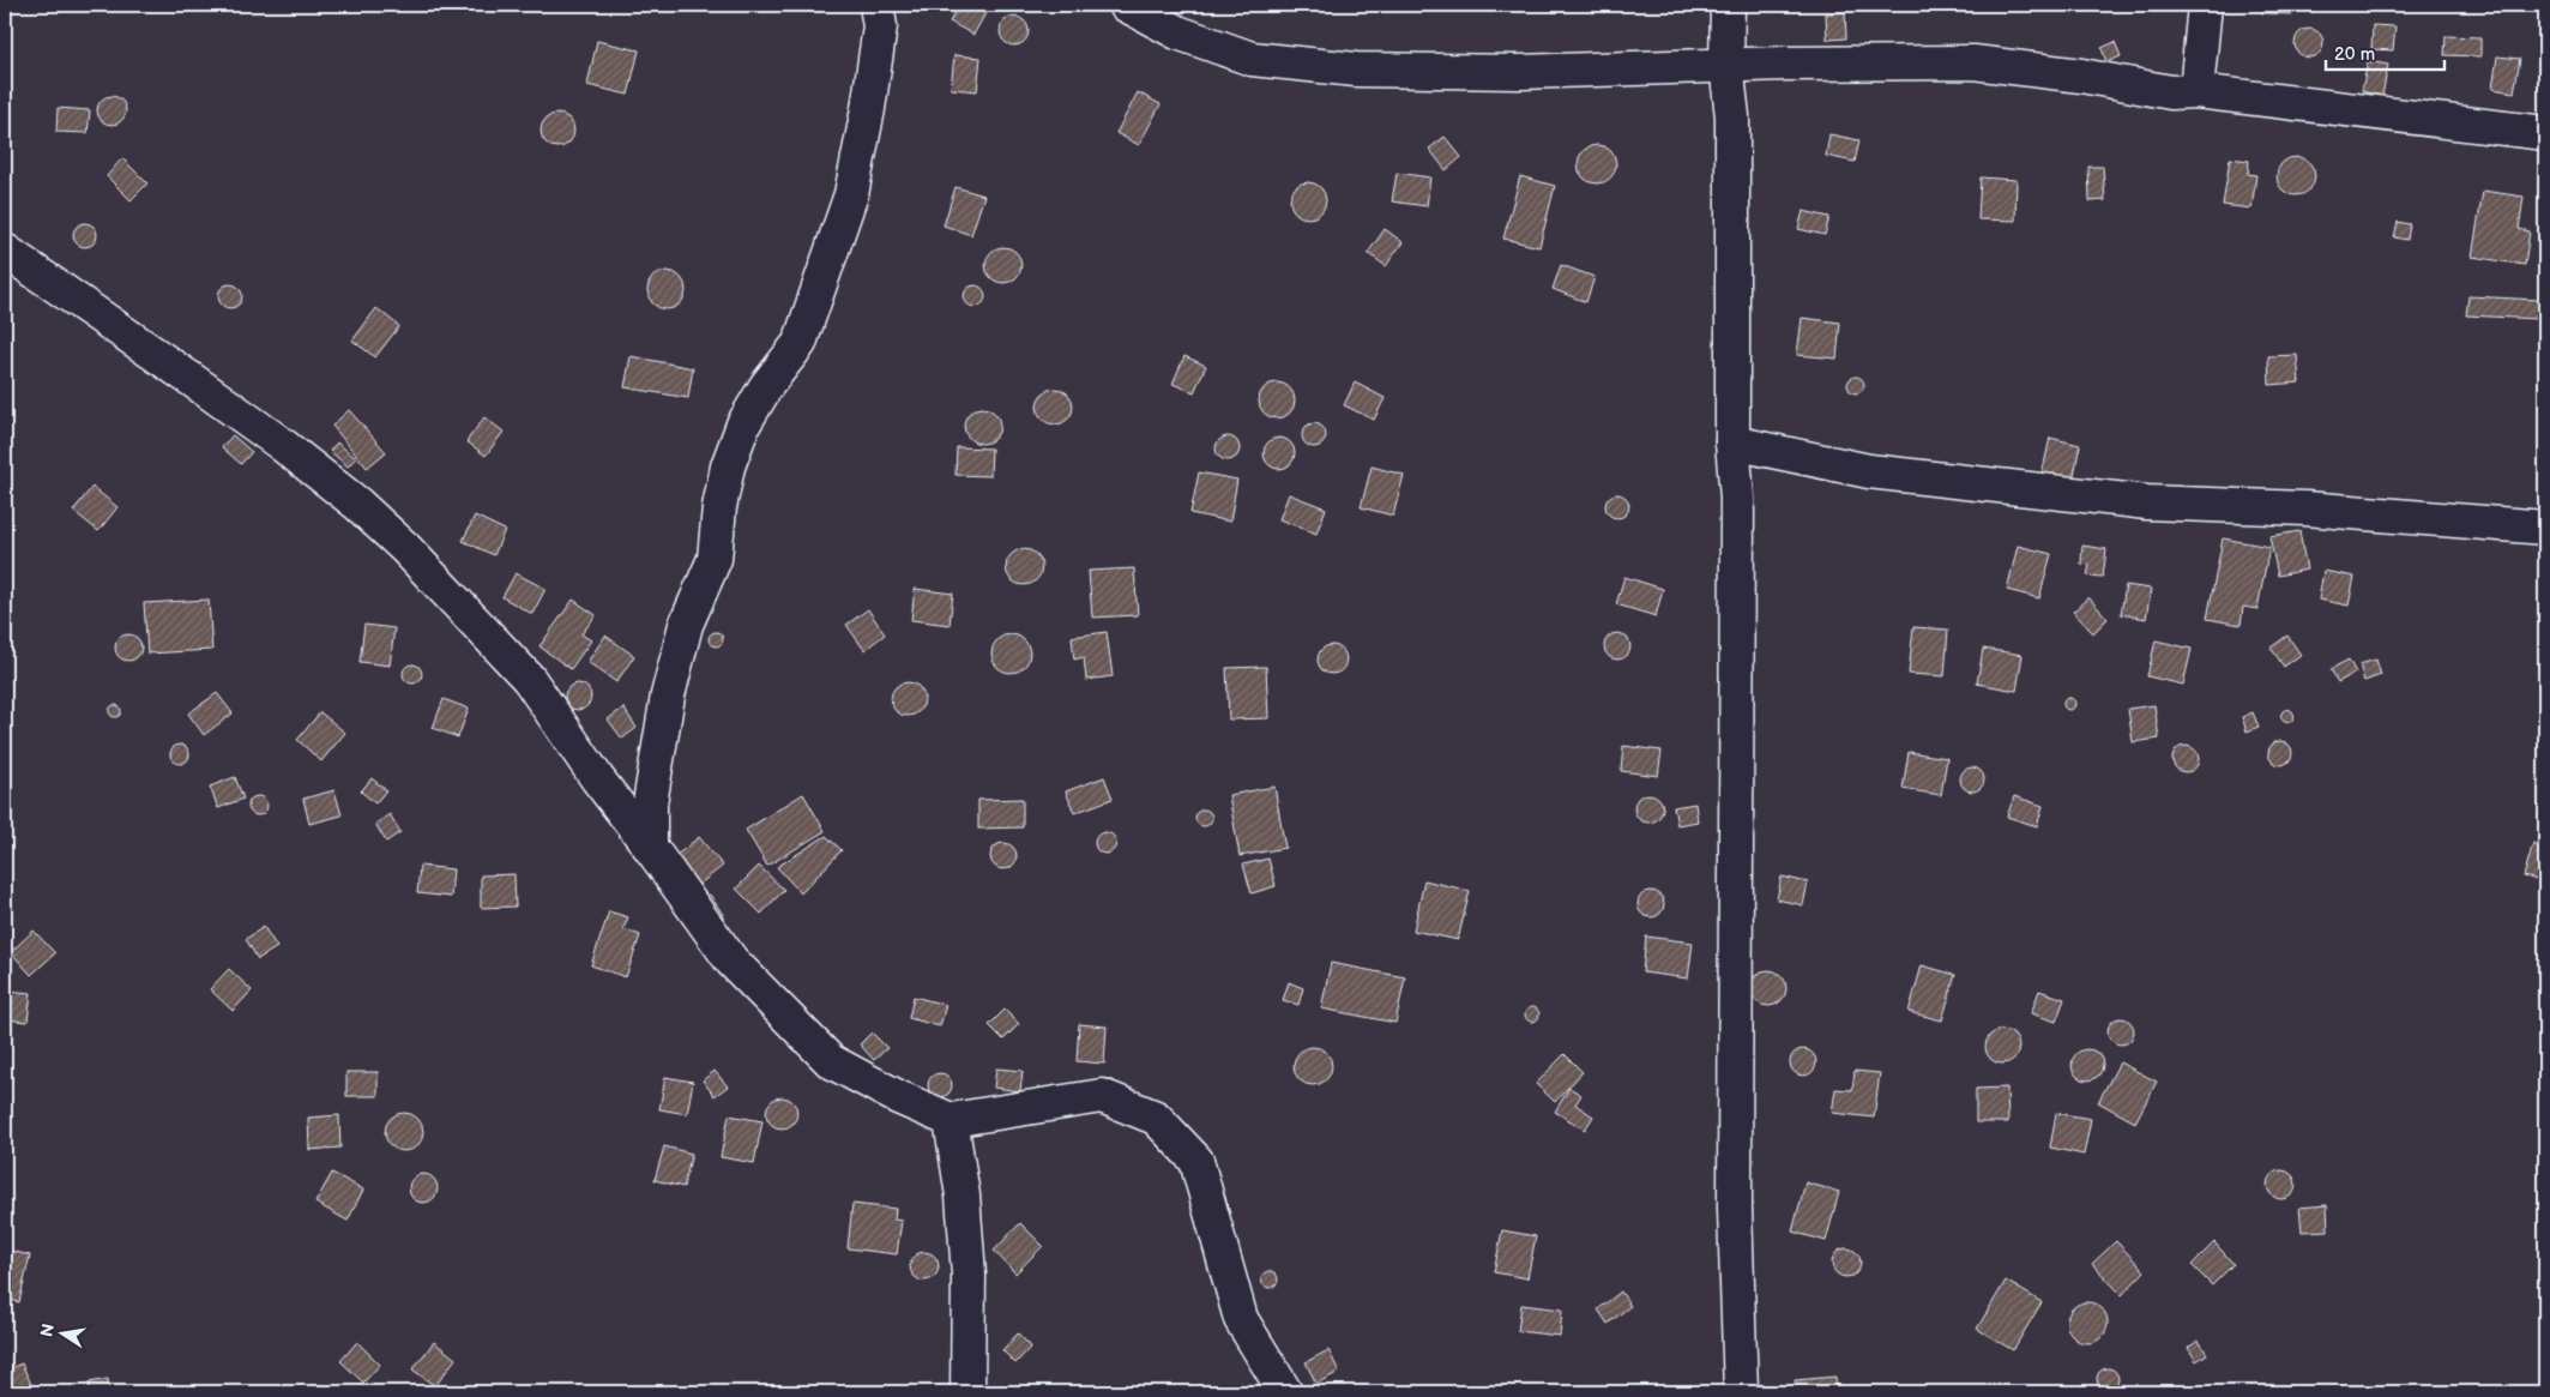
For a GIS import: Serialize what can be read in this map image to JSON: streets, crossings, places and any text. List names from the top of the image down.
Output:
{
  "scale_bar": "20 m",
  "north": "left"
}
